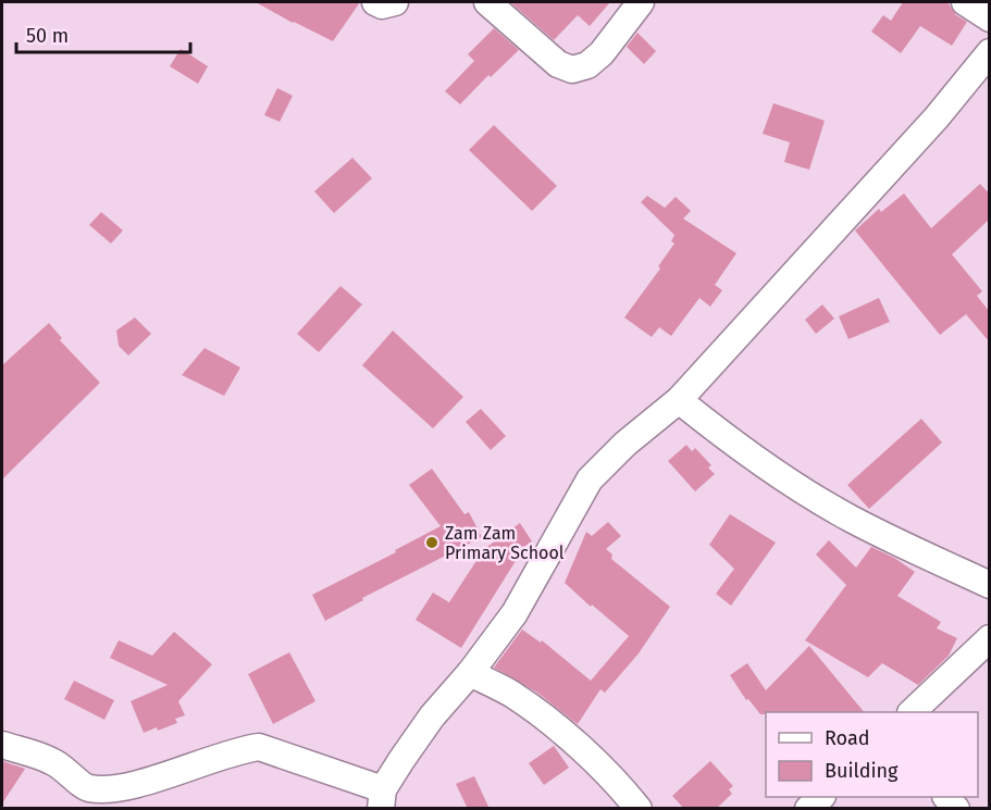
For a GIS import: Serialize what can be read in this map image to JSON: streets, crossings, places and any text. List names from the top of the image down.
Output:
{
  "places": ["Zam Zam Primary School"],
  "legend": ["Road", "Building"],
  "scale_bar": "50 m"
}
